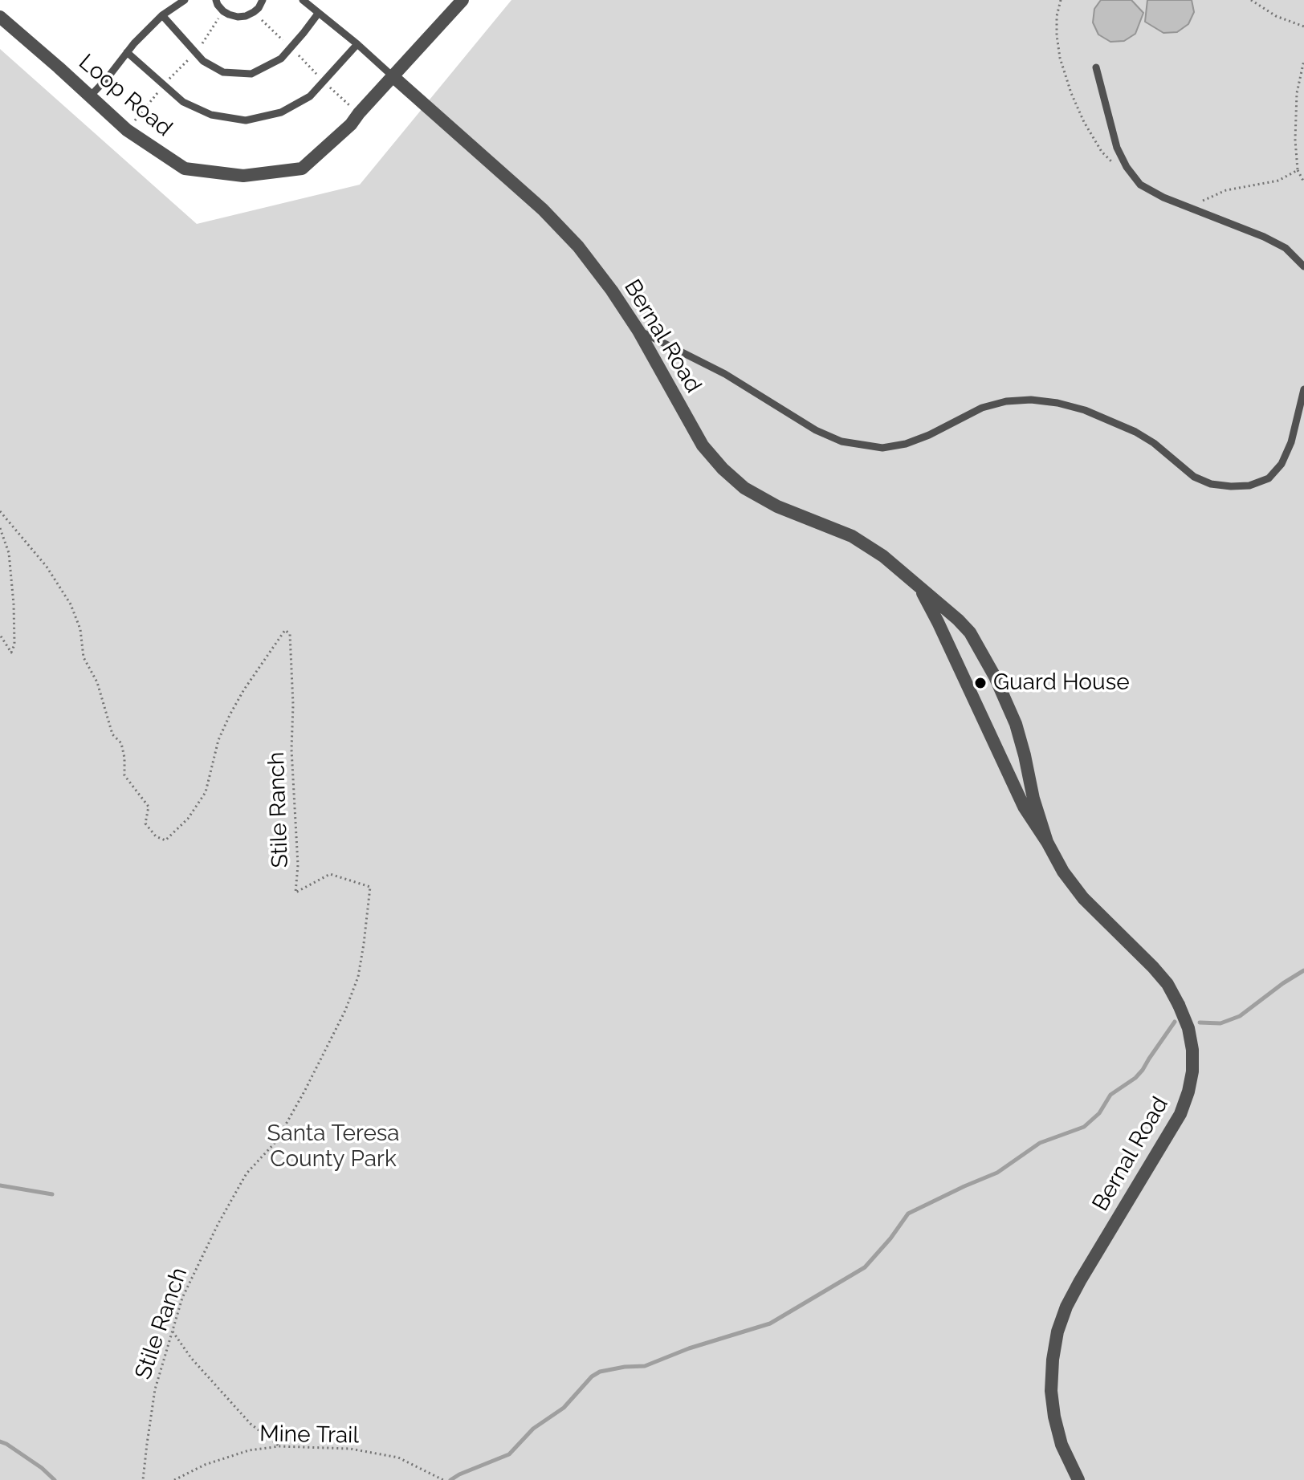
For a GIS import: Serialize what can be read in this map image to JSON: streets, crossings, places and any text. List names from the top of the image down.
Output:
{
  "streets": {
    "street": ["Loop Road", "Bernal Road"],
    "path": ["Stile Ranch", "Mine Trail"]
  },
  "crossings": [
    ["Loop Road", "Bernal Road"]
  ],
  "parks": ["Santa Teresa County Park"],
  "places": ["Guard House"]
}
